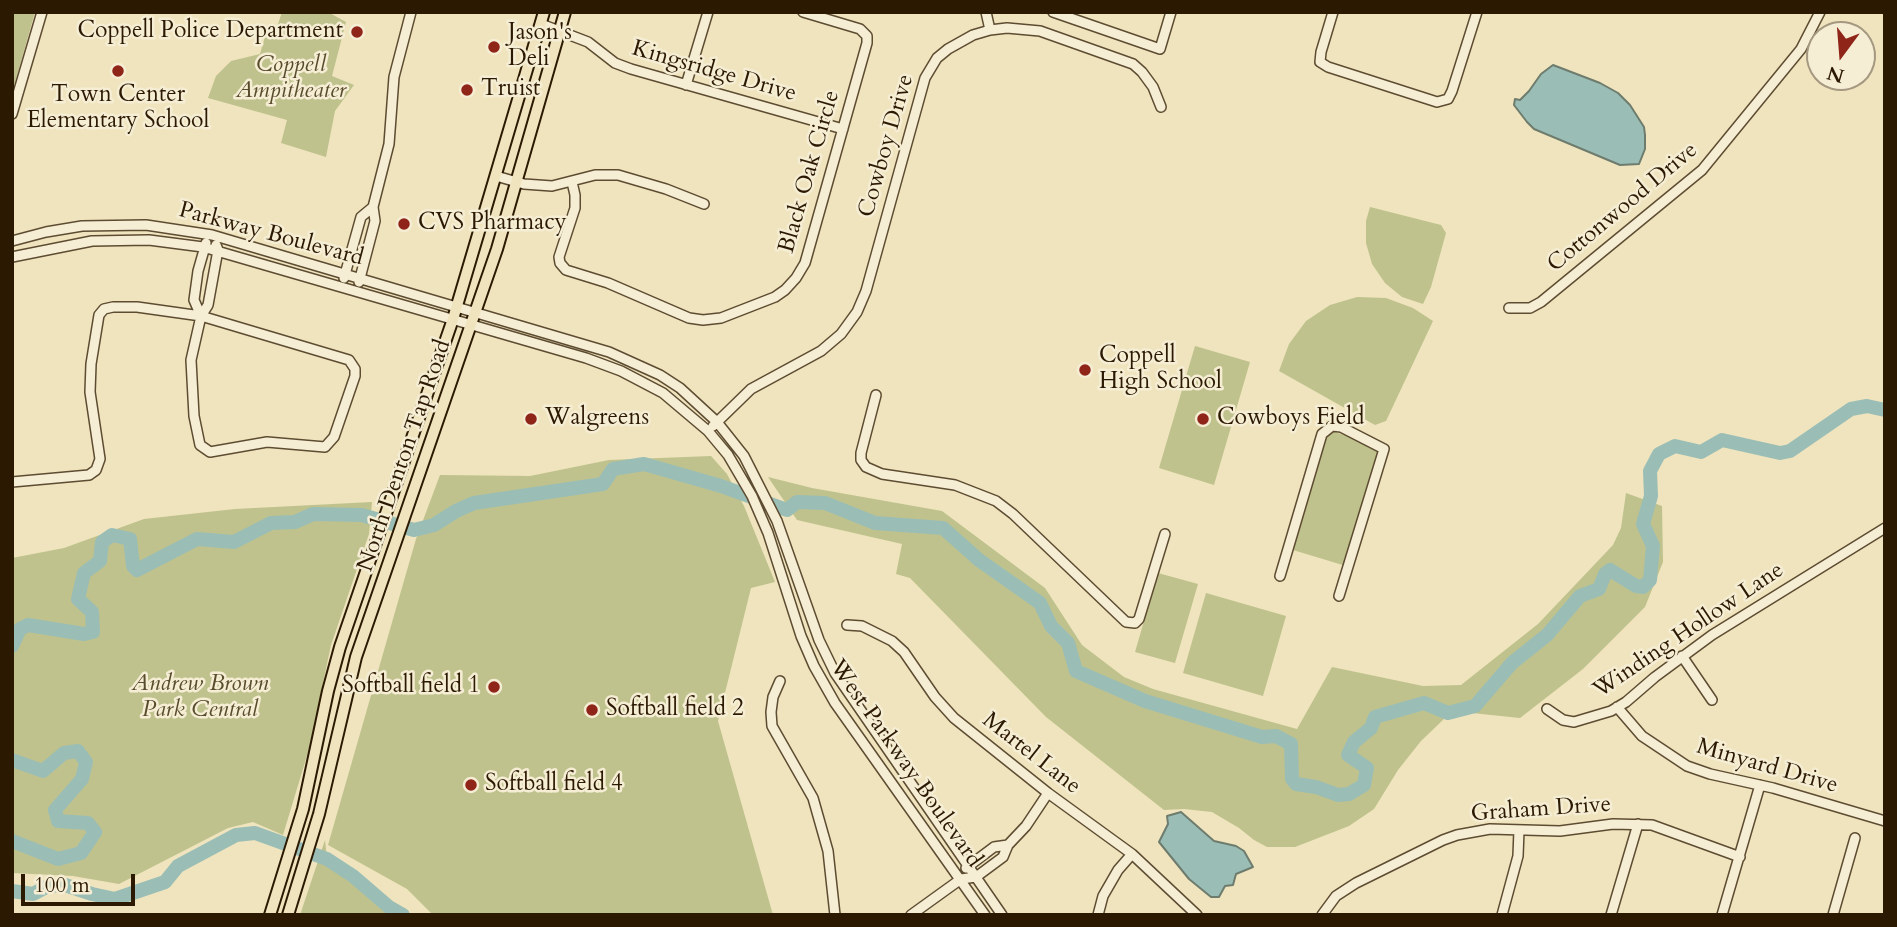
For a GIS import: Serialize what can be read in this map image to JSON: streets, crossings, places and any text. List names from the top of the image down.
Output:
{
  "streets": {
    "main road": ["North Denton Tap Road"],
    "street": [
      "Kingsridge Drive",
      "Cowboy Drive",
      "Black Oak Circle",
      "Cottonwood Drive",
      "Parkway Boulevard",
      "Winding Hollow Lane",
      "Martel Lane",
      "West Parkway Boulevard",
      "Minyard Drive",
      "Graham Drive"
    ]
  },
  "crossings": [
    ["Kingsridge Drive", "Black Oak Circle"],
    ["Kingsridge Drive", "North Denton Tap Road"],
    ["Cowboy Drive", "West Parkway Boulevard"],
    ["Parkway Boulevard", "North Denton Tap Road"],
    ["Parkway Boulevard", "West Parkway Boulevard"],
    ["North Denton Tap Road", "West Parkway Boulevard"],
    ["Winding Hollow Lane", "Minyard Drive"]
  ],
  "parks": ["Coppell Ampitheater", "Andrew Brown Park Central"],
  "places": [
    "Coppell Police Department",
    "Jason's Deli",
    "Town Center Elementary School",
    "Truist",
    "CVS Pharmacy",
    "Coppell High School",
    "Walgreens",
    "Cowboys Field",
    "Softball field 1",
    "Softball field 2",
    "Softball field 4"
  ],
  "scale_bar": "100 m",
  "north": "bottom"
}
